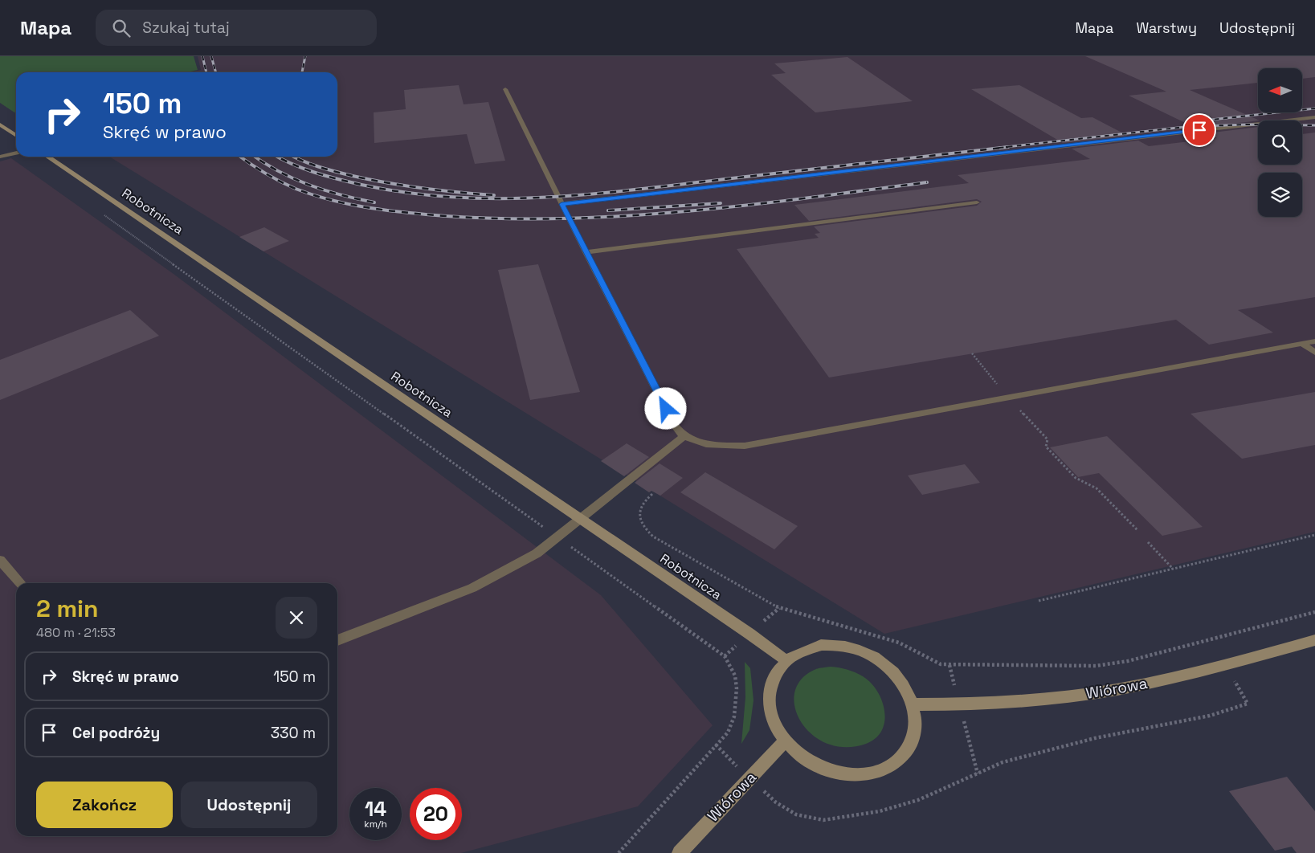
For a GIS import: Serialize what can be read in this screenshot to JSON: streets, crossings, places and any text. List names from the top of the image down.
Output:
{
  "streets": {
    "street": ["Robotnicza", "Wiórowa"]
  },
  "crossings": [
    ["Robotnicza", "Wiórowa"]
  ],
  "north": "left",
  "page": {
    "header": "Mapa",
    "search": "Szukaj tutaj",
    "nav": ["Mapa", "Warstwy", "Udostępnij"],
    "turn": ["150 m", "Skręć w prawo"],
    "heading": ["2 min", "480 m · 21:53"],
    "list": [
      {
        "name": "Skręć w prawo",
        "value": "150 m"
      },
      {
        "name": "Cel podróży",
        "value": "330 m"
      }
    ],
    "buttons": ["Zakończ", "Udostępnij"],
    "speed": "14 km/h",
    "limit": "20"
  }
}
